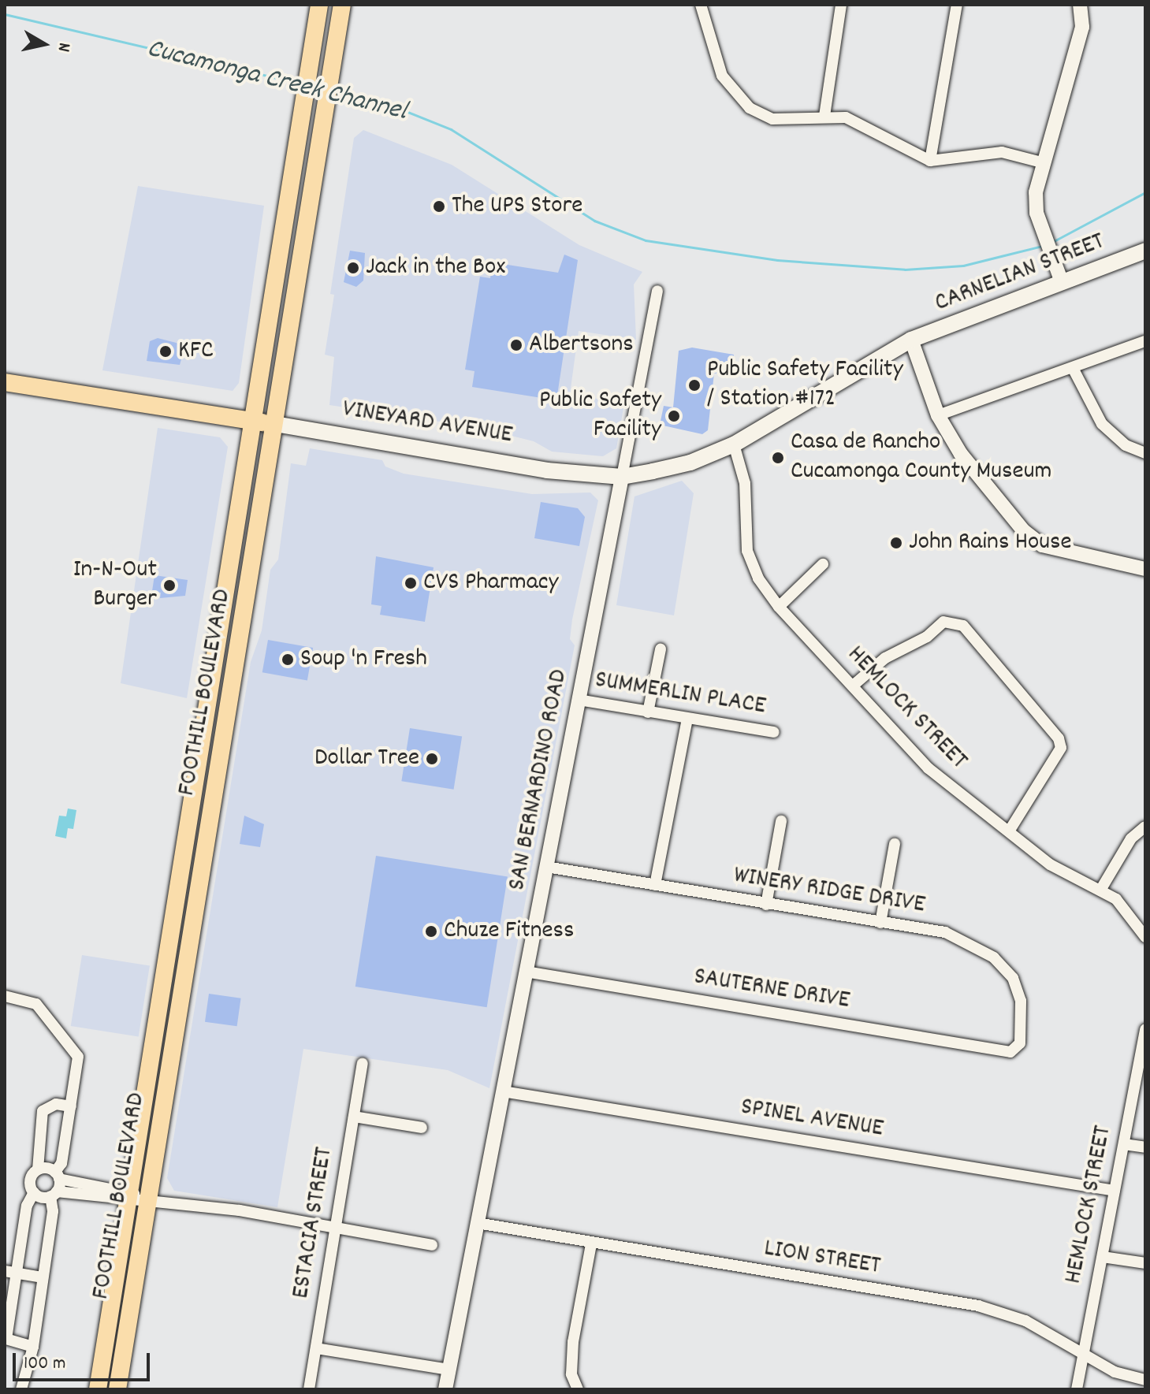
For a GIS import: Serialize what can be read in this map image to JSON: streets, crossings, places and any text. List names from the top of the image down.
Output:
{
  "streets": {
    "main road": ["CARNELIAN STREET", "VINEYARD AVENUE", "FOOTHILL BOULEVARD"],
    "street": [
      "SUMMERLIN PLACE",
      "HEMLOCK STREET",
      "SAN BERNARDINO ROAD",
      "WINERY RIDGE DRIVE",
      "SAUTERNE DRIVE",
      "SPINEL AVENUE",
      "ESTACIA STREET",
      "LION STREET"
    ]
  },
  "crossings": [
    ["CARNELIAN STREET", "VINEYARD AVENUE"],
    ["VINEYARD AVENUE", "FOOTHILL BOULEVARD"],
    ["VINEYARD AVENUE", "HEMLOCK STREET"],
    ["VINEYARD AVENUE", "SAN BERNARDINO ROAD"],
    ["SUMMERLIN PLACE", "SAN BERNARDINO ROAD"],
    ["HEMLOCK STREET", "SPINEL AVENUE"],
    ["HEMLOCK STREET", "LION STREET"],
    ["SAN BERNARDINO ROAD", "WINERY RIDGE DRIVE"],
    ["SAN BERNARDINO ROAD", "SAUTERNE DRIVE"],
    ["SAN BERNARDINO ROAD", "SPINEL AVENUE"],
    ["SAN BERNARDINO ROAD", "LION STREET"],
    ["WINERY RIDGE DRIVE", "SAUTERNE DRIVE"]
  ],
  "water": ["Cucamonga Creek Channel"],
  "places": [
    "The UPS Store",
    "Jack in the Box",
    "Albertsons",
    "KFC",
    "Public Safety Facility / Station #172",
    "Public Safety Facility",
    "Casa de Rancho Cucamonga County Museum",
    "John Rains House",
    "CVS Pharmacy",
    "In-N-Out Burger",
    "Soup 'n Fresh",
    "Dollar Tree",
    "Chuze Fitness"
  ],
  "scale_bar": "100 m",
  "north": "right"
}
